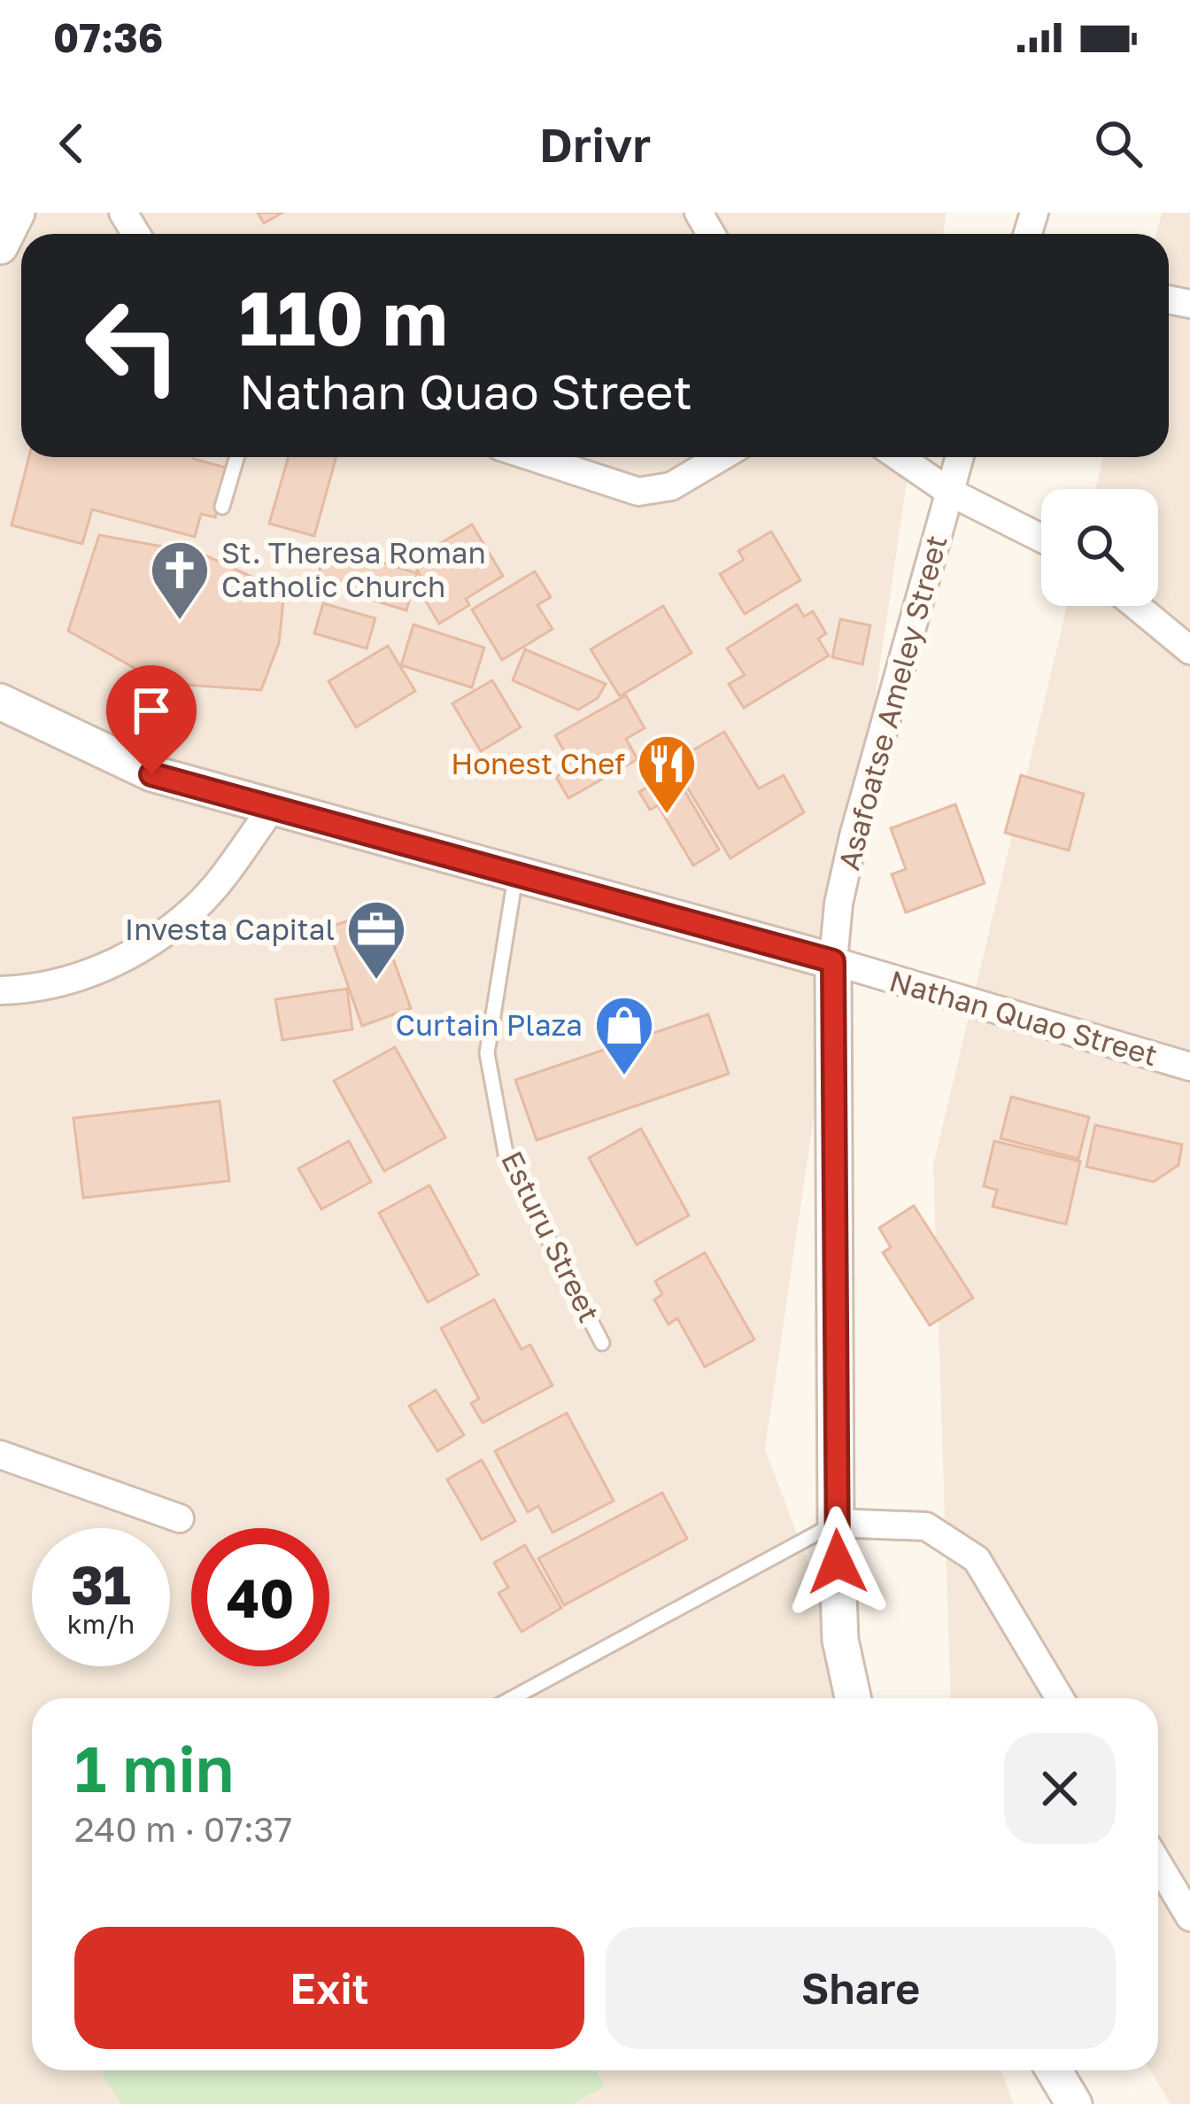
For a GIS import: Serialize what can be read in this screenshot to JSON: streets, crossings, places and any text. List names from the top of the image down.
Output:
{
  "streets": {
    "street": ["Asafoatse Ameley Street", "Nathan Quao Street"],
    "lane": ["Esturu Street"]
  },
  "crossings": [
    ["Asafoatse Ameley Street", "Nathan Quao Street"],
    ["Nathan Quao Street", "Esturu Street"]
  ],
  "places": {
    "church": ["St. Theresa Roman Catholic Church"],
    "restaurant": ["Honest Chef"],
    "office": ["Investa Capital"],
    "shop": ["Curtain Plaza"]
  },
  "page": {
    "status": "07:36",
    "header": "Drivr",
    "turn": ["110 m", "Nathan Quao Street"],
    "speed": "31 km/h",
    "limit": "40",
    "heading": ["1 min", "240 m · 07:37"],
    "buttons": ["Exit", "Share"]
  }
}
